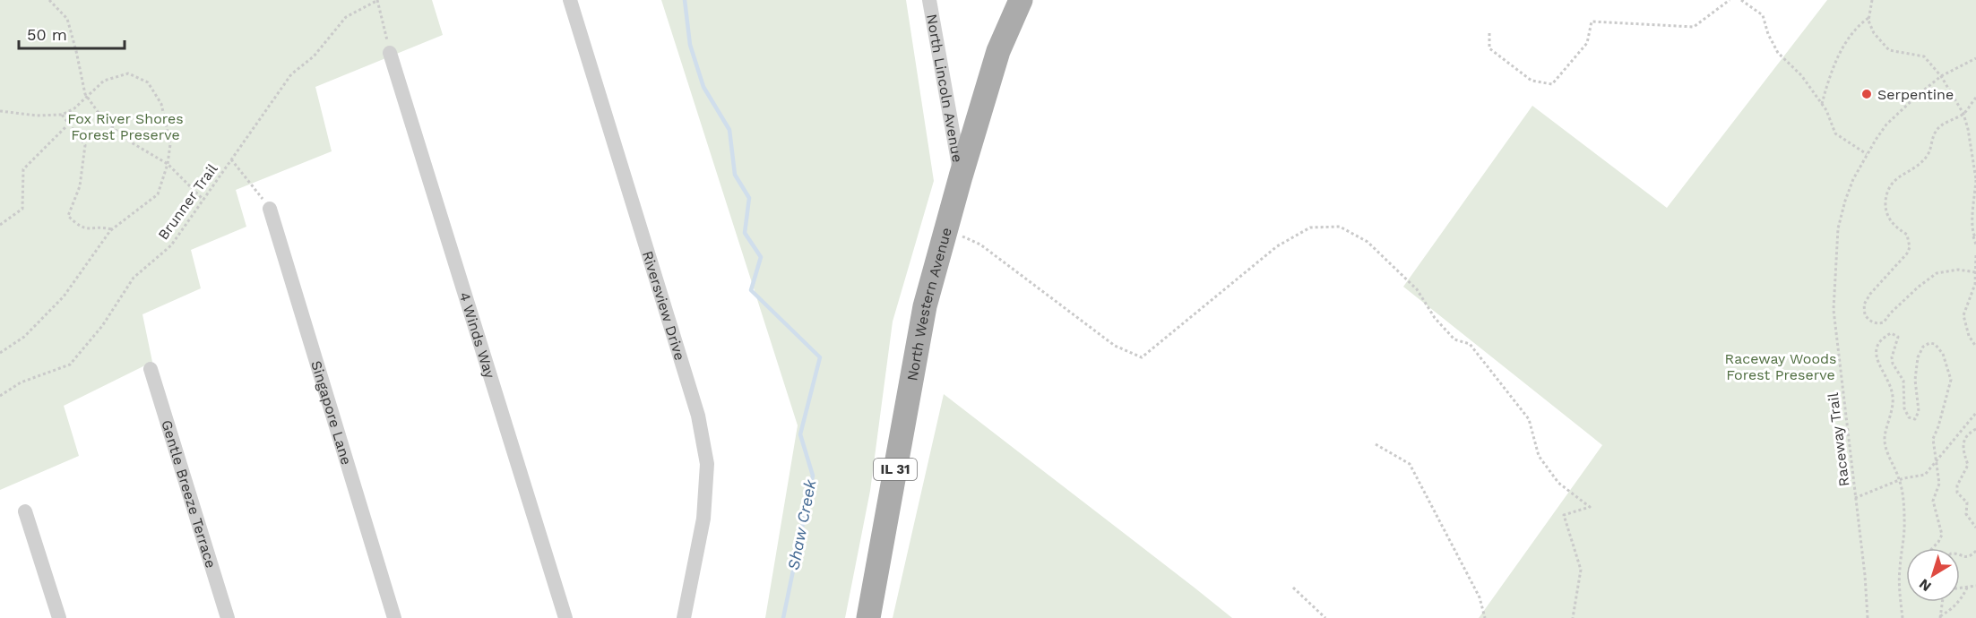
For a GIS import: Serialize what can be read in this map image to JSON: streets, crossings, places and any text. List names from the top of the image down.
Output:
{
  "streets": {
    "main road": ["North Western Avenue", "IL 31"],
    "street": [
      "North Lincoln Avenue",
      "Riversview Drive",
      "4 Winds Way",
      "Singapore Lane",
      "Gentle Breeze Terrace"
    ],
    "path": ["Brunner Trail", "Raceway Trail"]
  },
  "crossings": [
    ["North Lincoln Avenue", "North Western Avenue"]
  ],
  "water": ["Shaw Creek"],
  "parks": ["Fox River Shores Forest Preserve", "Raceway Woods Forest Preserve"],
  "places": ["Serpentine"],
  "scale_bar": "50 m",
  "north": "bottom left"
}
